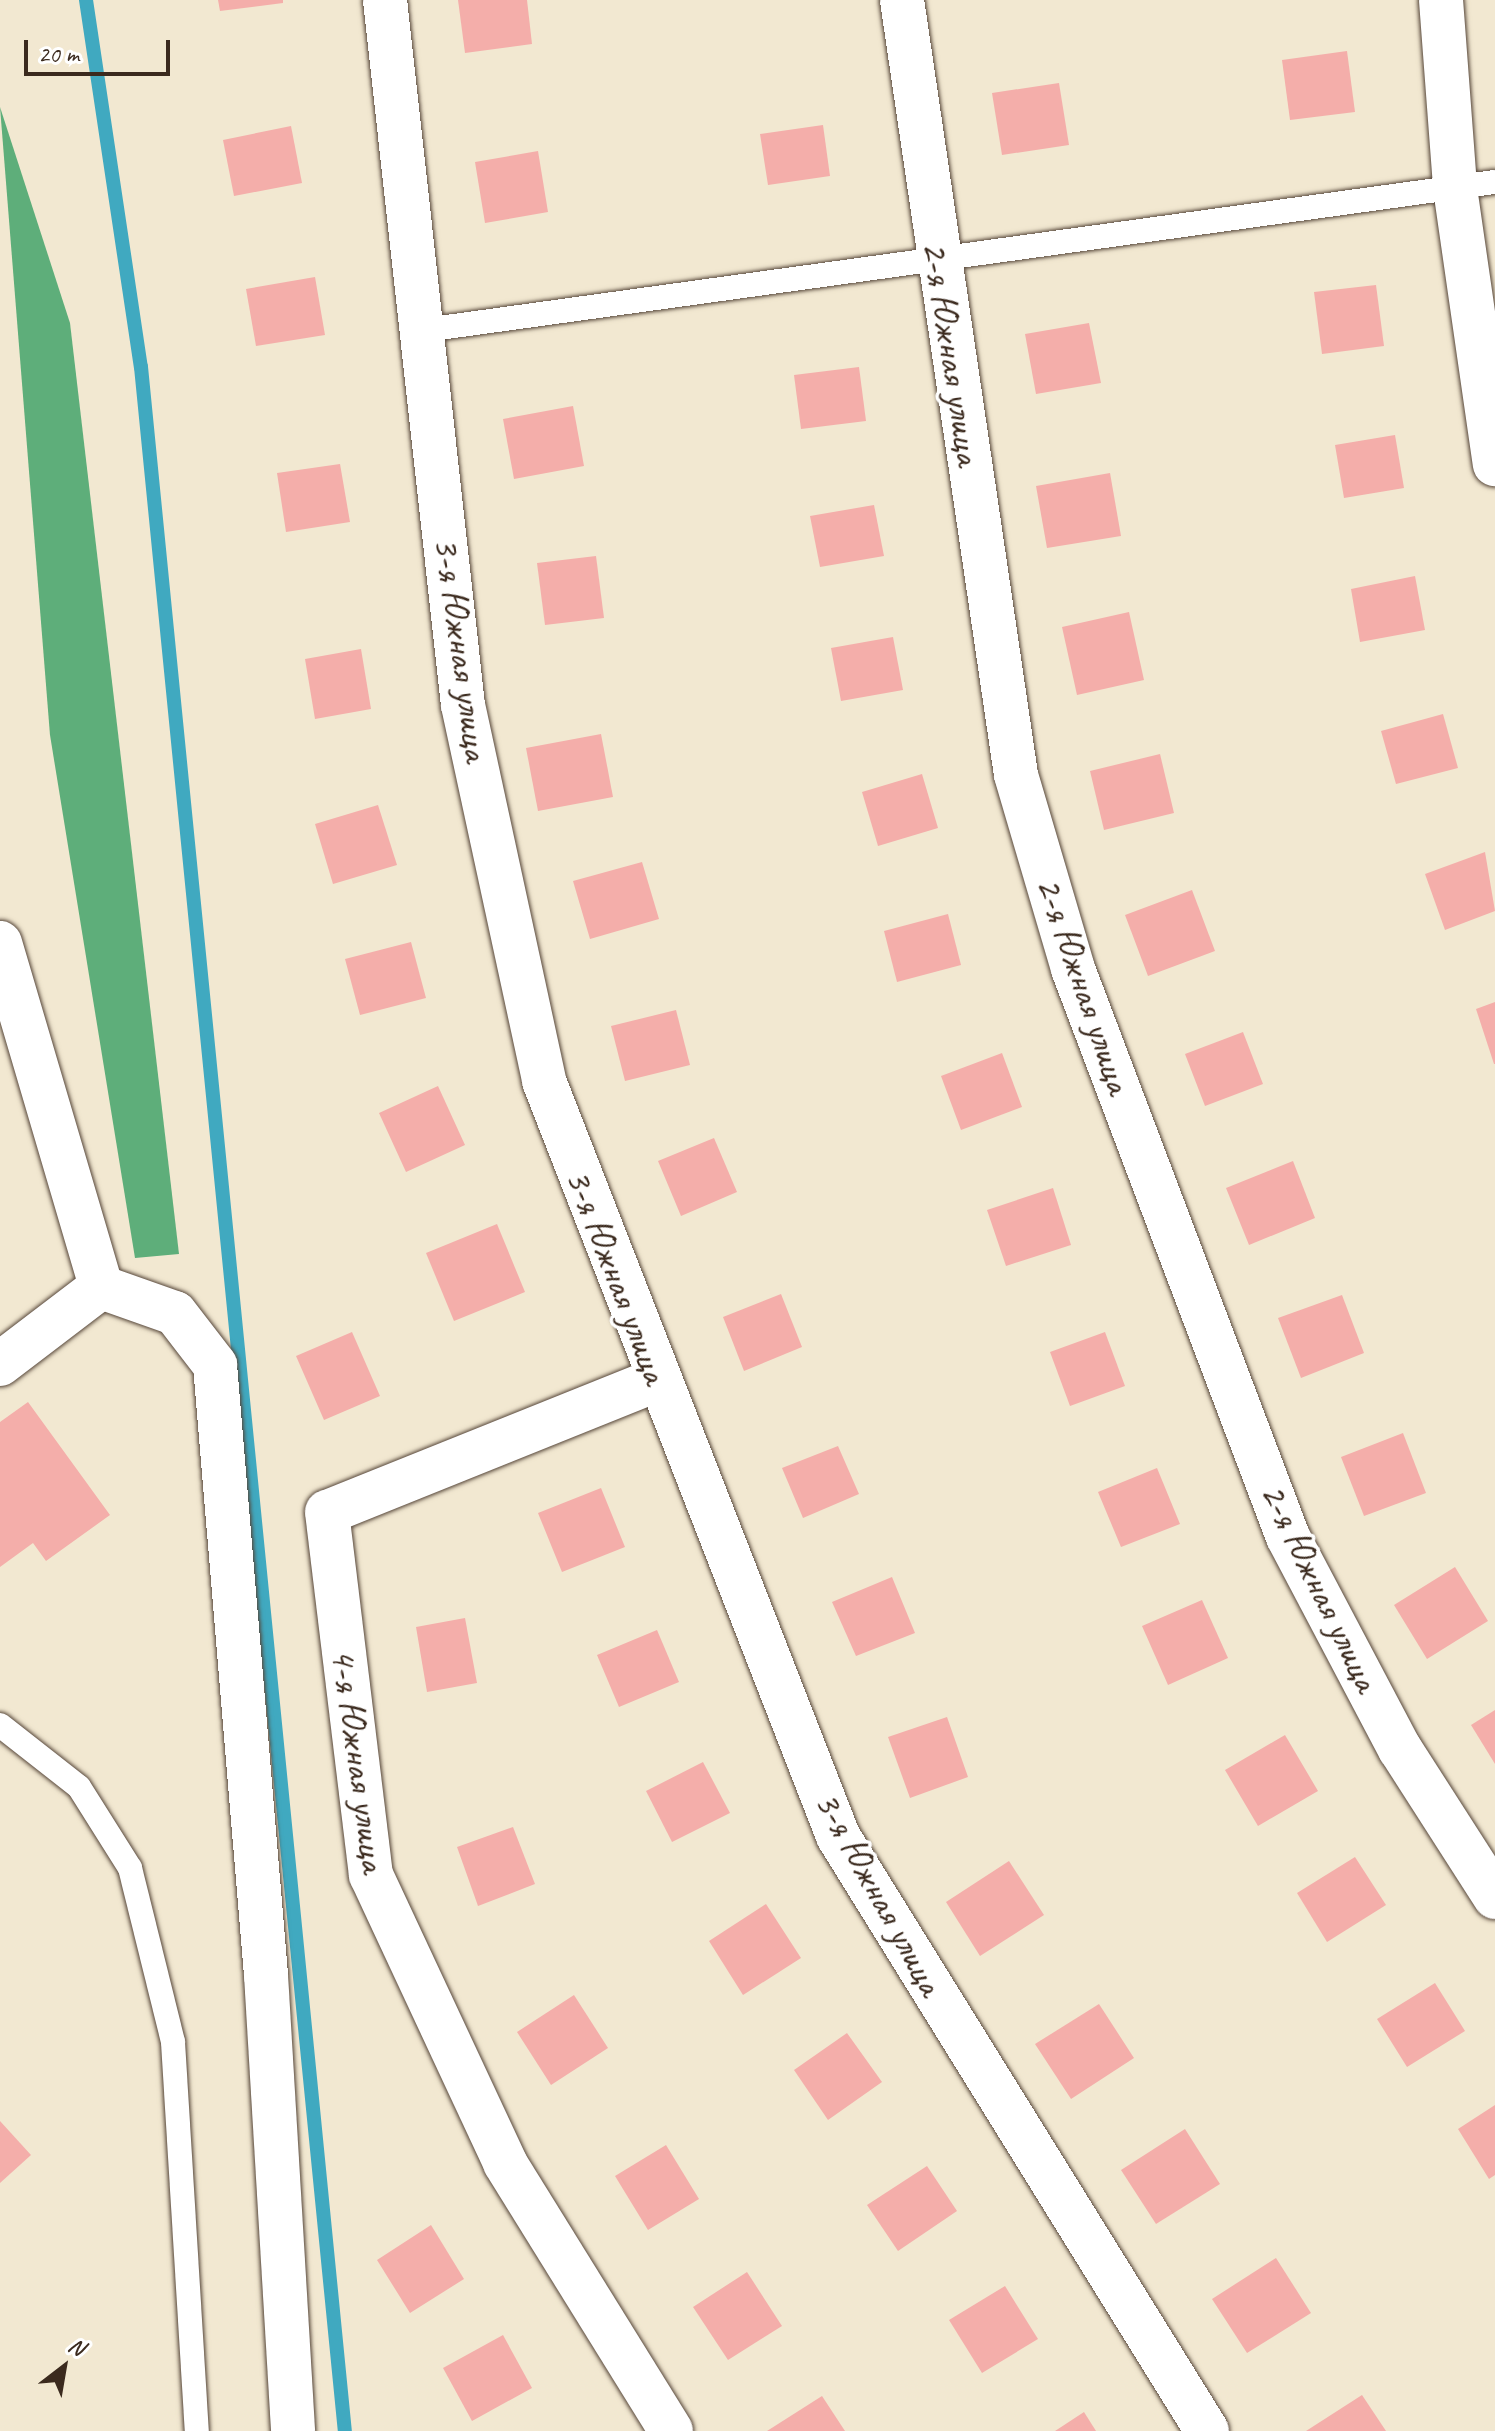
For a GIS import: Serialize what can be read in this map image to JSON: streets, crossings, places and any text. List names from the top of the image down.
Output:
{
  "streets": {
    "street": ["2-я Южная улица", "3-я Южная улица", "4-я Южная улица"]
  },
  "crossings": [
    ["3-я Южная улица", "4-я Южная улица"]
  ],
  "scale_bar": "20 m",
  "north": "top right"
}
